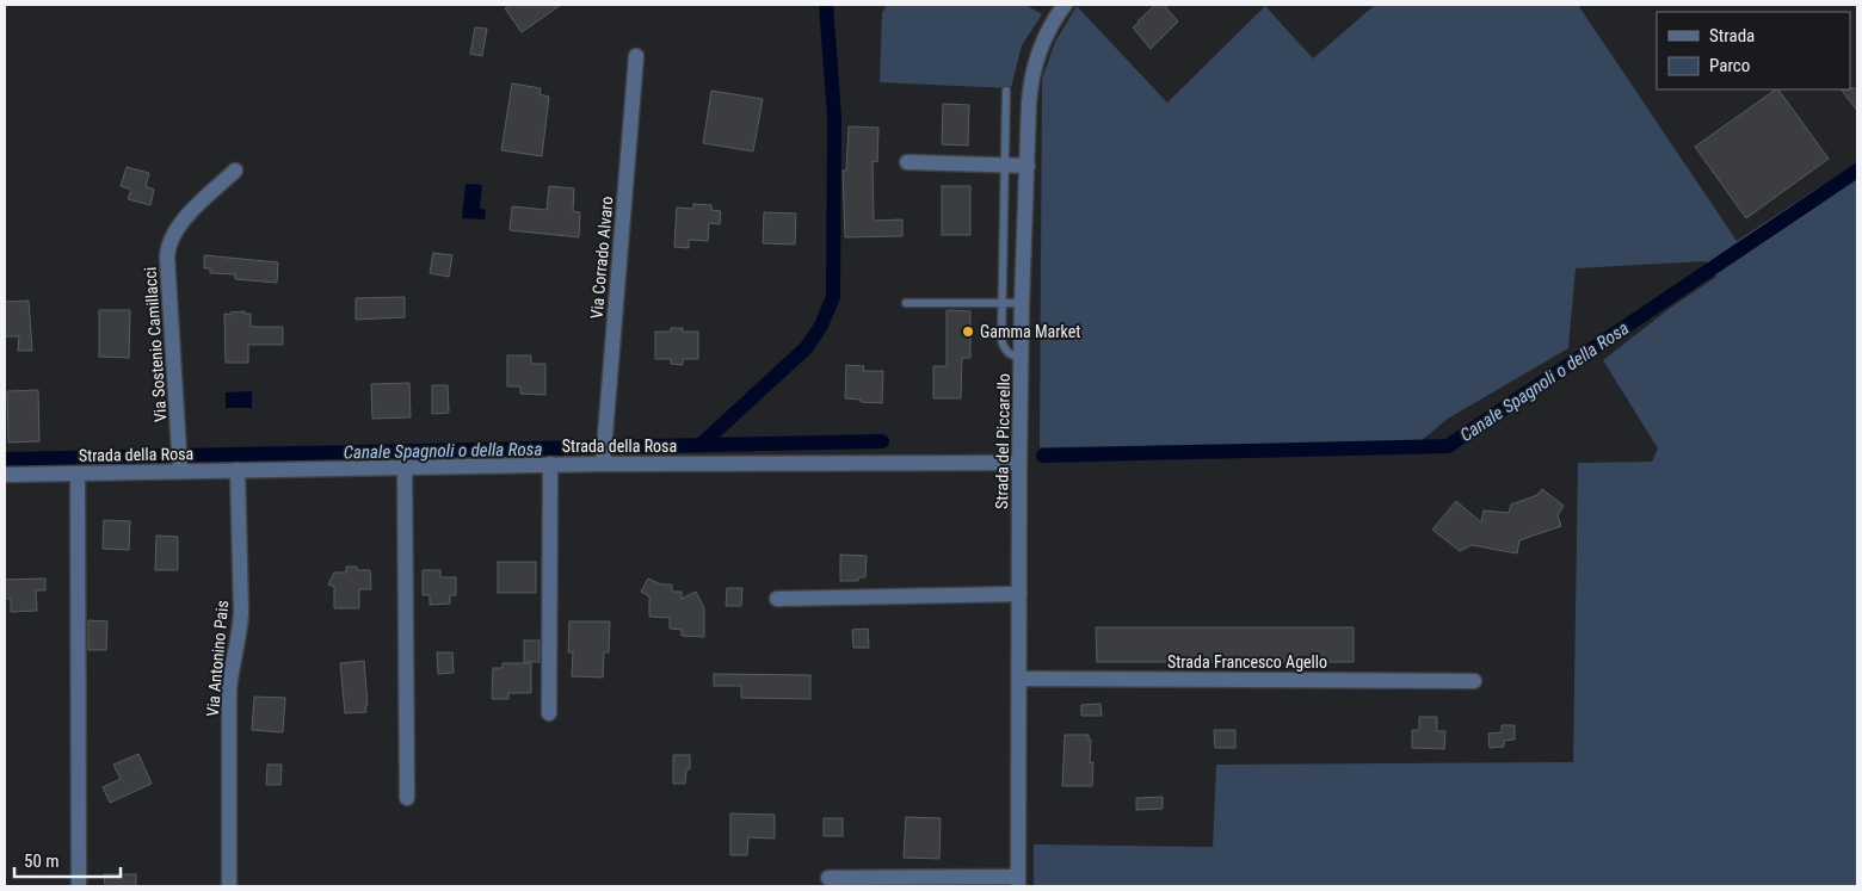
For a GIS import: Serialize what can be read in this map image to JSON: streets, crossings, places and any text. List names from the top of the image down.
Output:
{
  "streets": {
    "street": [
      "Via Corrado Alvaro",
      "Via Sostenio Camillacci",
      "Strada del Piccarello",
      "Strada della Rosa",
      "Via Antonino Pais",
      "Strada Francesco Agello"
    ]
  },
  "crossings": [
    ["Via Corrado Alvaro", "Strada della Rosa"],
    ["Via Sostenio Camillacci", "Strada della Rosa"],
    ["Strada del Piccarello", "Strada della Rosa"],
    ["Strada del Piccarello", "Strada Francesco Agello"],
    ["Strada della Rosa", "Via Antonino Pais"]
  ],
  "water": ["Canale Spagnoli o della Rosa"],
  "places": ["Gamma Market"],
  "legend": ["Strada", "Parco"],
  "scale_bar": "50 m"
}
